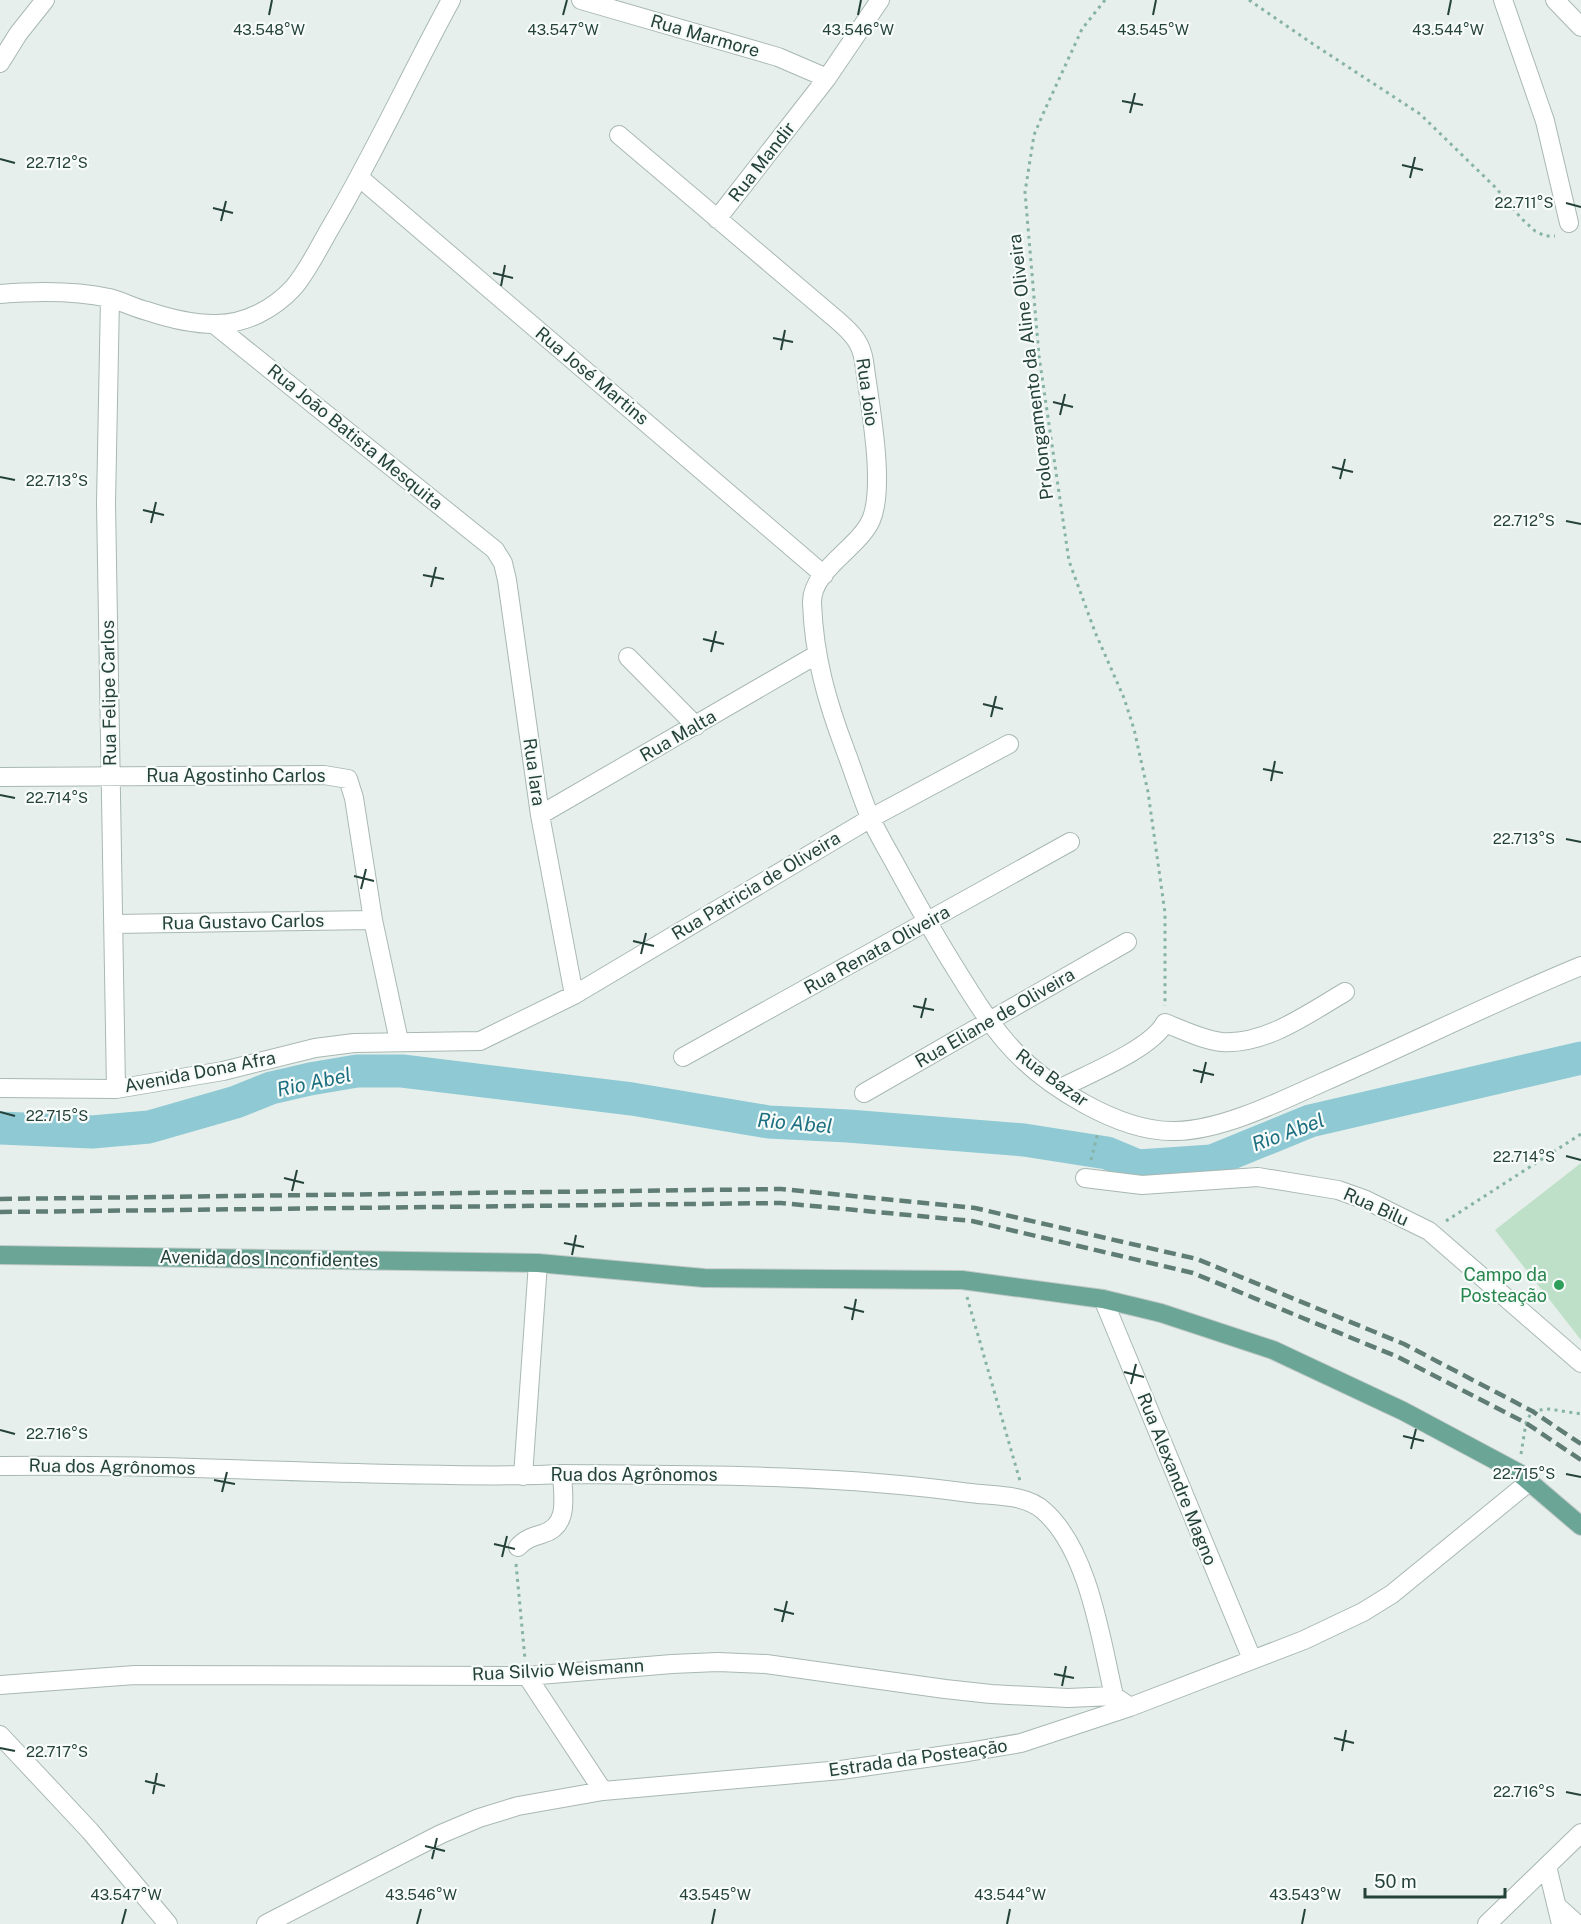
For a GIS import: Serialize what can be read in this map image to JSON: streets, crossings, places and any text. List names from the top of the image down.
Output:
{
  "streets": {
    "main road": ["Avenida dos Inconfidentes"],
    "street": [
      "Rua Marmore",
      "Rua Mandir",
      "Rua José Martins",
      "Rua Joio",
      "Rua João Batista Mesquita",
      "Rua Felipe Carlos",
      "Rua Malta",
      "Rua Iara",
      "Rua Agostinho Carlos",
      "Rua Patricia de Oliveira",
      "Rua Gustavo Carlos",
      "Rua Renata Oliveira",
      "Rua Eliane de Oliveira",
      "Avenida Dona Afra",
      "Rua Bazar",
      "Rua Bilu",
      "Rua dos Agrônomos",
      "Rua Alexandre Magno",
      "Rua Silvio Weismann",
      "Estrada da Posteação"
    ],
    "path": ["Prolongamento da Aline Oliveira"]
  },
  "crossings": [
    ["Rua Marmore", "Rua Mandir"],
    ["Rua Mandir", "Rua Joio"],
    ["Rua José Martins", "Rua Joio"],
    ["Rua José Martins", "Rua Bazar"],
    ["Rua Joio", "Rua Bazar"],
    ["Rua João Batista Mesquita", "Rua Iara"],
    ["Rua Felipe Carlos", "Rua Agostinho Carlos"],
    ["Rua Felipe Carlos", "Rua Gustavo Carlos"],
    ["Rua Felipe Carlos", "Avenida Dona Afra"],
    ["Rua Malta", "Rua Iara"],
    ["Rua Malta", "Rua Bazar"],
    ["Rua Iara", "Rua Patricia de Oliveira"],
    ["Rua Agostinho Carlos", "Rua Patricia de Oliveira"],
    ["Rua Agostinho Carlos", "Rua Gustavo Carlos"],
    ["Rua Agostinho Carlos", "Avenida Dona Afra"],
    ["Rua Patricia de Oliveira", "Avenida Dona Afra"],
    ["Rua Patricia de Oliveira", "Rua Bazar"],
    ["Rua Renata Oliveira", "Rua Bazar"],
    ["Rua Eliane de Oliveira", "Rua Bazar"],
    ["Avenida dos Inconfidentes", "Rua Alexandre Magno"],
    ["Avenida dos Inconfidentes", "Estrada da Posteação"],
    ["Rua dos Agrônomos", "Rua Silvio Weismann"],
    ["Rua Alexandre Magno", "Estrada da Posteação"]
  ],
  "water": ["Rio Abel"],
  "places": ["Campo da Posteação"],
  "scale_bar": "50 m",
  "coordinates": [
    "43.548°W",
    "43.547°W",
    "43.546°W",
    "43.545°W",
    "43.544°W",
    "22.712°S",
    "22.711°S",
    "22.713°S",
    "22.714°S",
    "22.715°S",
    "22.716°S",
    "22.717°S",
    "43.543°W"
  ]
}
